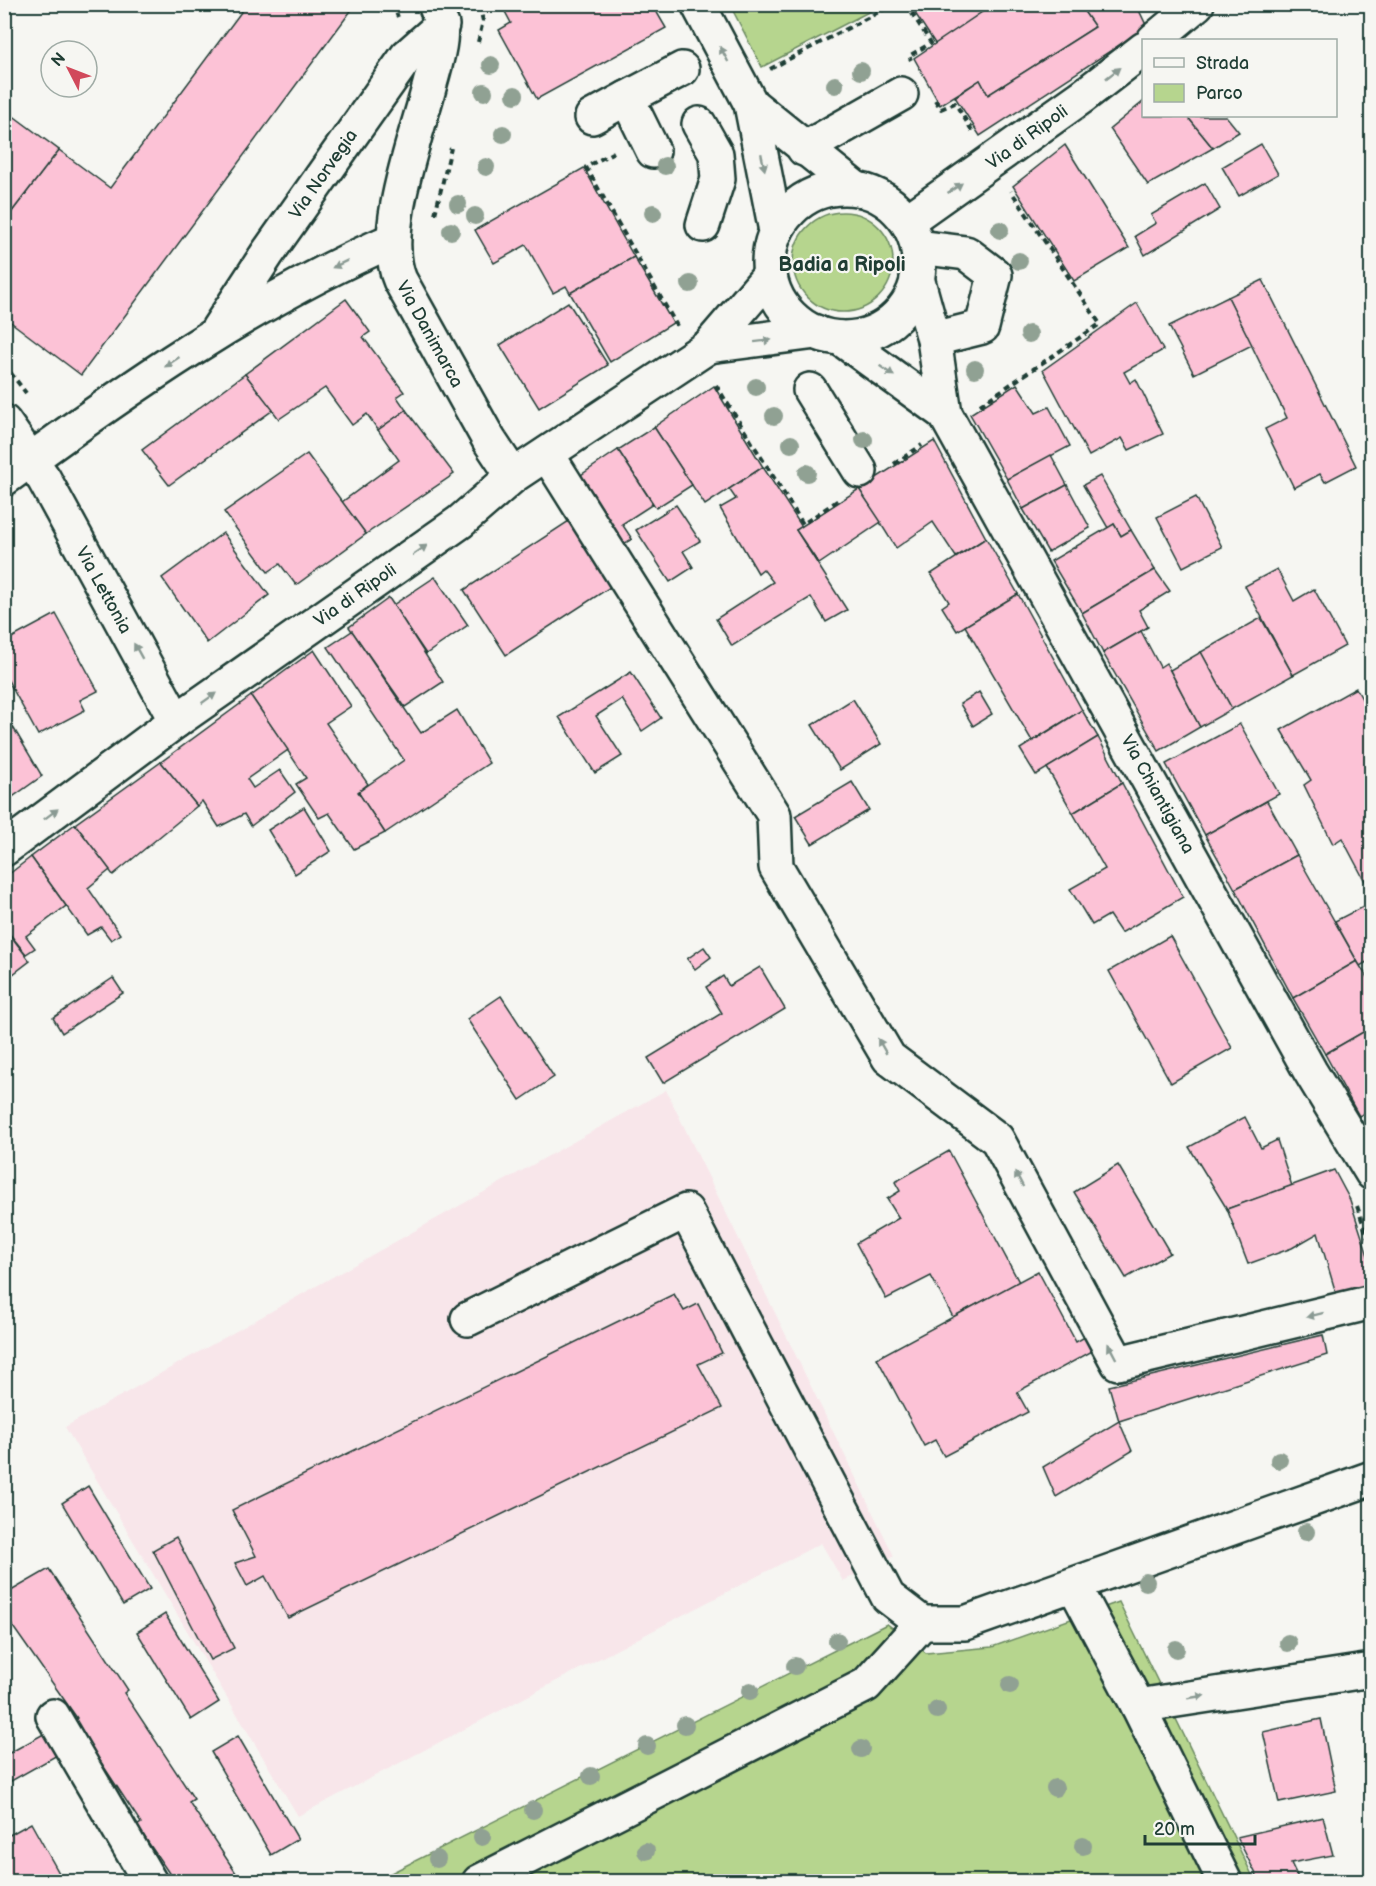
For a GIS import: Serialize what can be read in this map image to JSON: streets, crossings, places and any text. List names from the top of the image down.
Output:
{
  "streets": {
    "street": [
      "Via di Ripoli",
      "Via Norvegia",
      "Via Danimarca",
      "Via Lettonia",
      "Via Chiantigiana"
    ]
  },
  "crossings": [
    ["Via di Ripoli", "Via Danimarca"],
    ["Via di Ripoli", "Via Lettonia"],
    ["Via di Ripoli", "Via Chiantigiana"],
    ["Via Norvegia", "Via Danimarca"],
    ["Via Norvegia", "Via Lettonia"]
  ],
  "one_way": ["Via di Ripoli", "Via Lettonia"],
  "districts": ["Badia a Ripoli"],
  "legend": ["Strada", "Parco"],
  "scale_bar": "20 m",
  "north": "top left"
}
